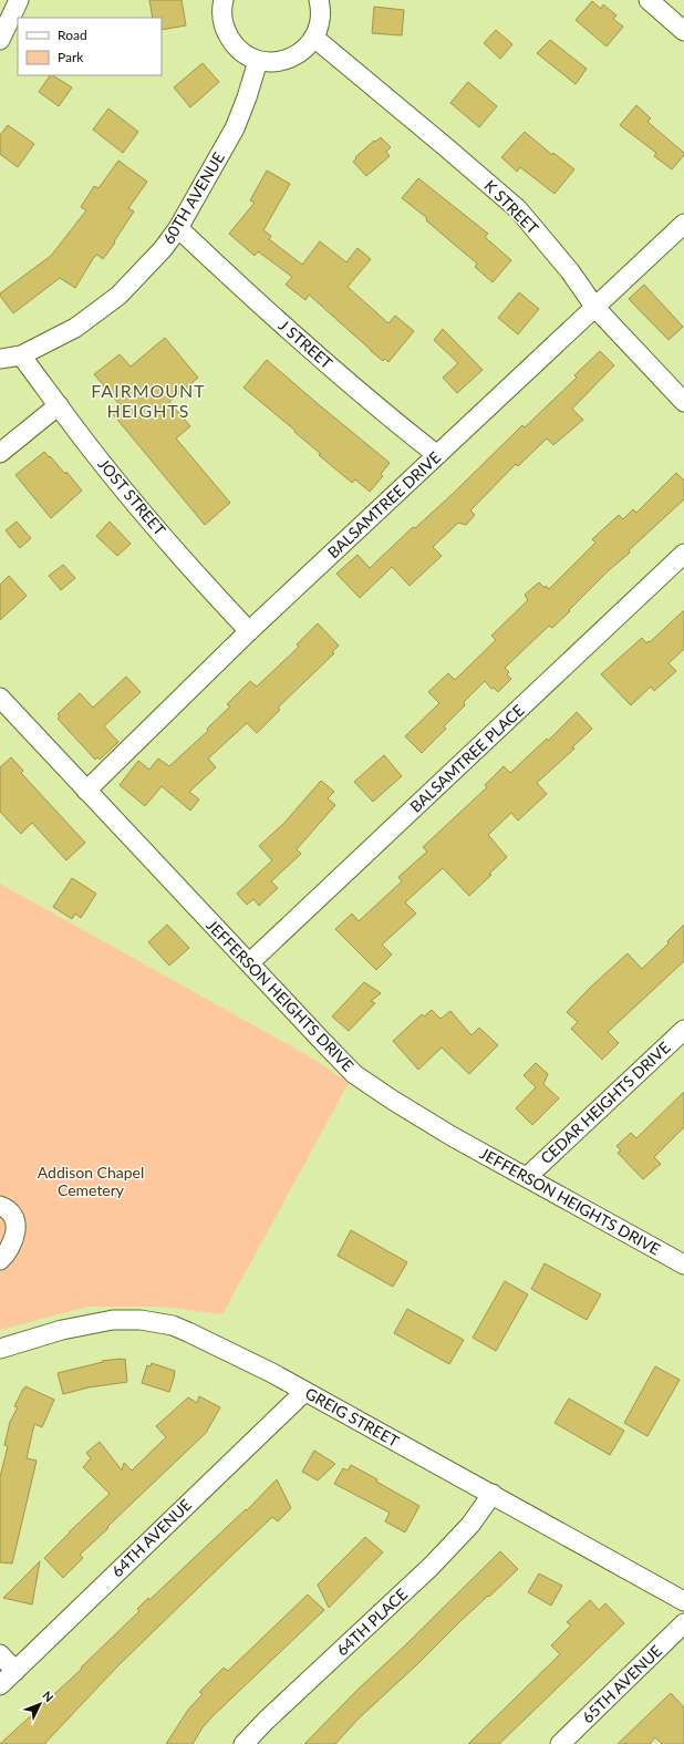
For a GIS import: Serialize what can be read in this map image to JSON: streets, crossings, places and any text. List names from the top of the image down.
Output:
{
  "streets": {
    "street": [
      "60TH AVENUE",
      "K STREET",
      "J STREET",
      "JOST STREET",
      "BALSAMTREE DRIVE",
      "BALSAMTREE PLACE",
      "JEFFERSON HEIGHTS DRIVE",
      "CEDAR HEIGHTS DRIVE",
      "GREIG STREET",
      "64TH AVENUE",
      "64TH PLACE",
      "65TH AVENUE"
    ]
  },
  "crossings": [
    ["60TH AVENUE", "J STREET"],
    ["60TH AVENUE", "JOST STREET"],
    ["K STREET", "BALSAMTREE DRIVE"],
    ["J STREET", "BALSAMTREE DRIVE"],
    ["JOST STREET", "BALSAMTREE DRIVE"],
    ["BALSAMTREE DRIVE", "JEFFERSON HEIGHTS DRIVE"],
    ["BALSAMTREE PLACE", "JEFFERSON HEIGHTS DRIVE"],
    ["JEFFERSON HEIGHTS DRIVE", "CEDAR HEIGHTS DRIVE"],
    ["GREIG STREET", "64TH AVENUE"],
    ["GREIG STREET", "64TH PLACE"]
  ],
  "districts": ["FAIRMOUNT HEIGHTS"],
  "parks": ["Addison Chapel Cemetery"],
  "legend": ["Road", "Park"],
  "north": "top right"
}
